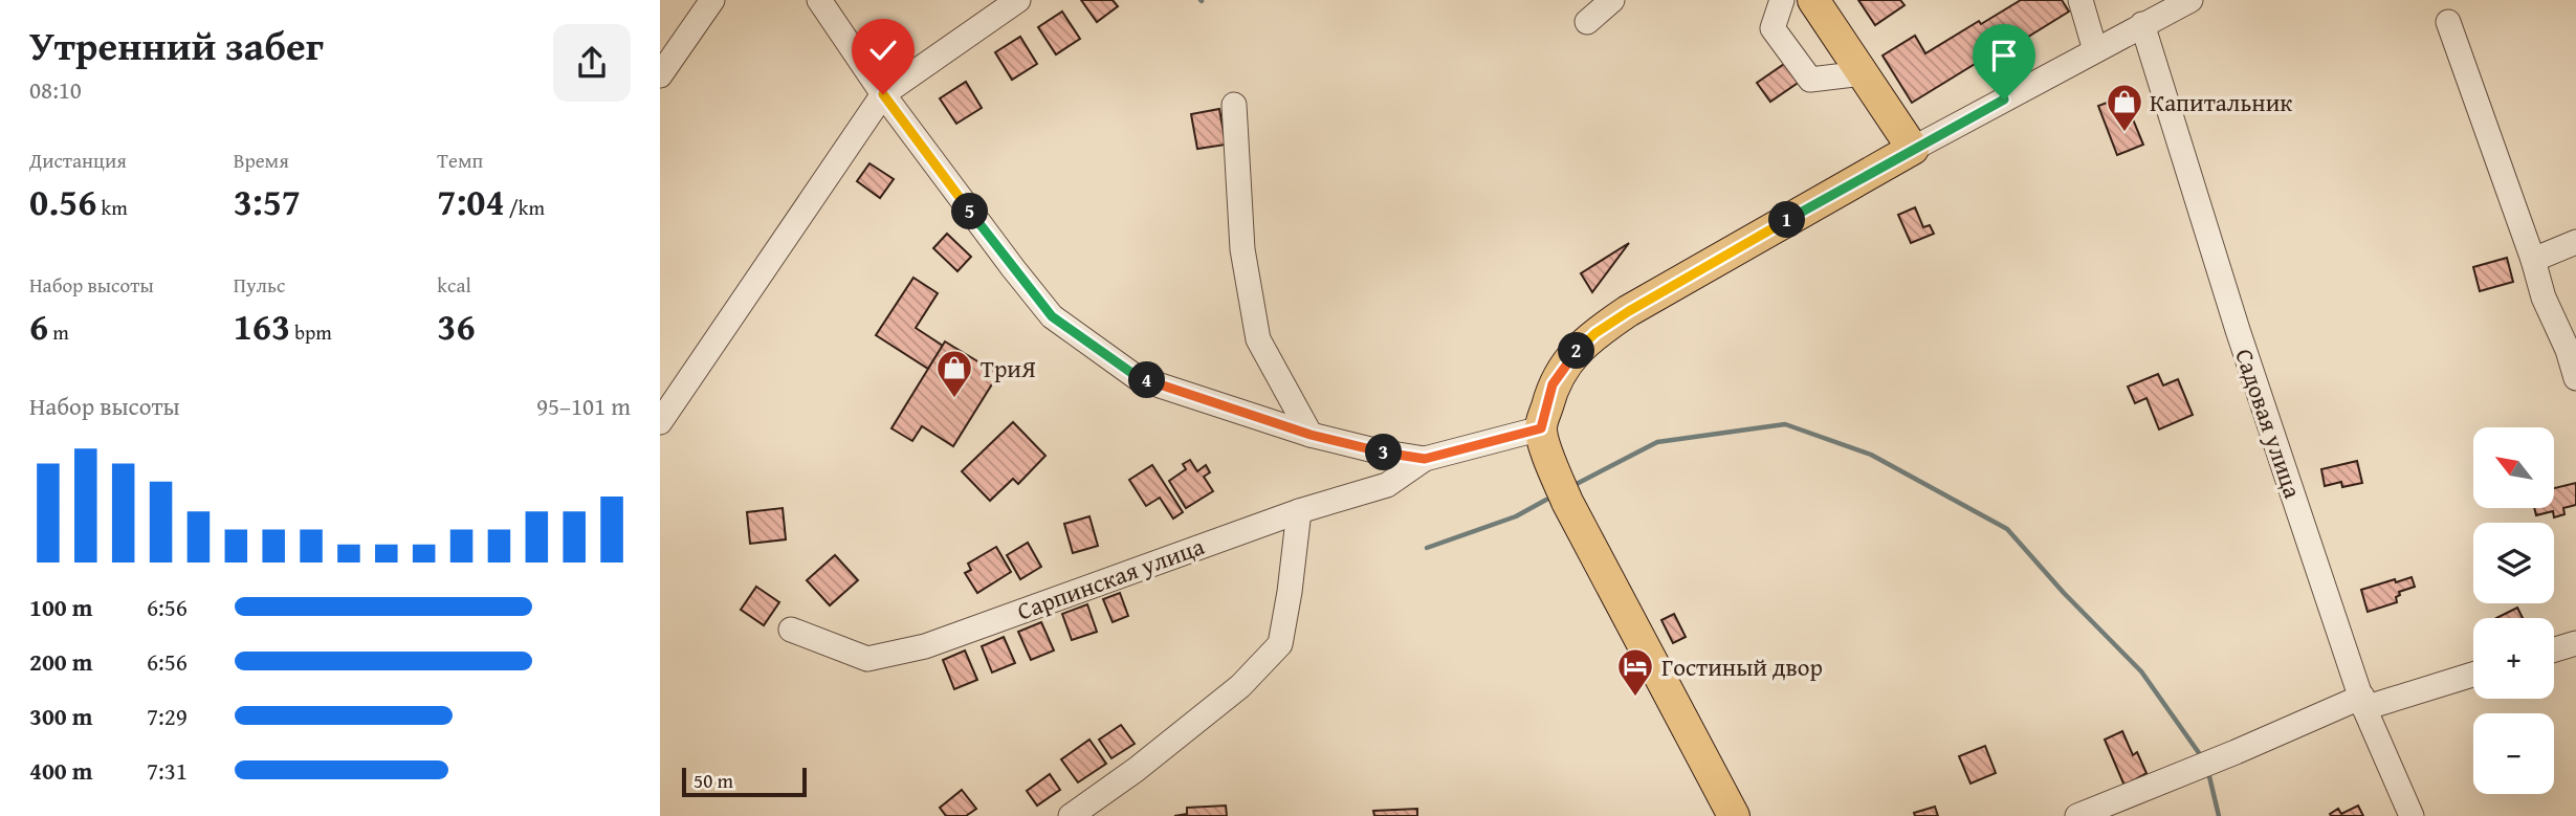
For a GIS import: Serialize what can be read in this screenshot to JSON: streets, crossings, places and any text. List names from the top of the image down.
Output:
{
  "streets": {
    "street": ["Садовая улица", "Сарпинская улица"]
  },
  "places": {
    "shop": ["Капитальник", "ТриЯ"],
    "hotel": ["Гостиный двор"]
  },
  "scale_bar": "50 m",
  "north": "top left",
  "page": {
    "heading": ["Утренний забег", "08:10"],
    "stats": [
      ["Дистанция", "0.56 km"],
      ["Время", "3:57"],
      ["Темп", "7:04 /km"],
      ["Набор высоты", "6 m"],
      ["Пульс", "163 bpm"],
      ["kcal", "36"]
    ],
    "pins": [
      "5",
      "1",
      "2",
      "4",
      "3"
    ],
    "chart": ["Набор высоты", "95–101 m"],
    "map_buttons": ["+", "−"],
    "list": [
      {
        "name": "100 m",
        "note": "6:56"
      },
      {
        "name": "200 m",
        "note": "6:56"
      },
      {
        "name": "300 m",
        "note": "7:29"
      },
      {
        "name": "400 m",
        "note": "7:31"
      }
    ],
    "scale": "50 m"
  }
}
